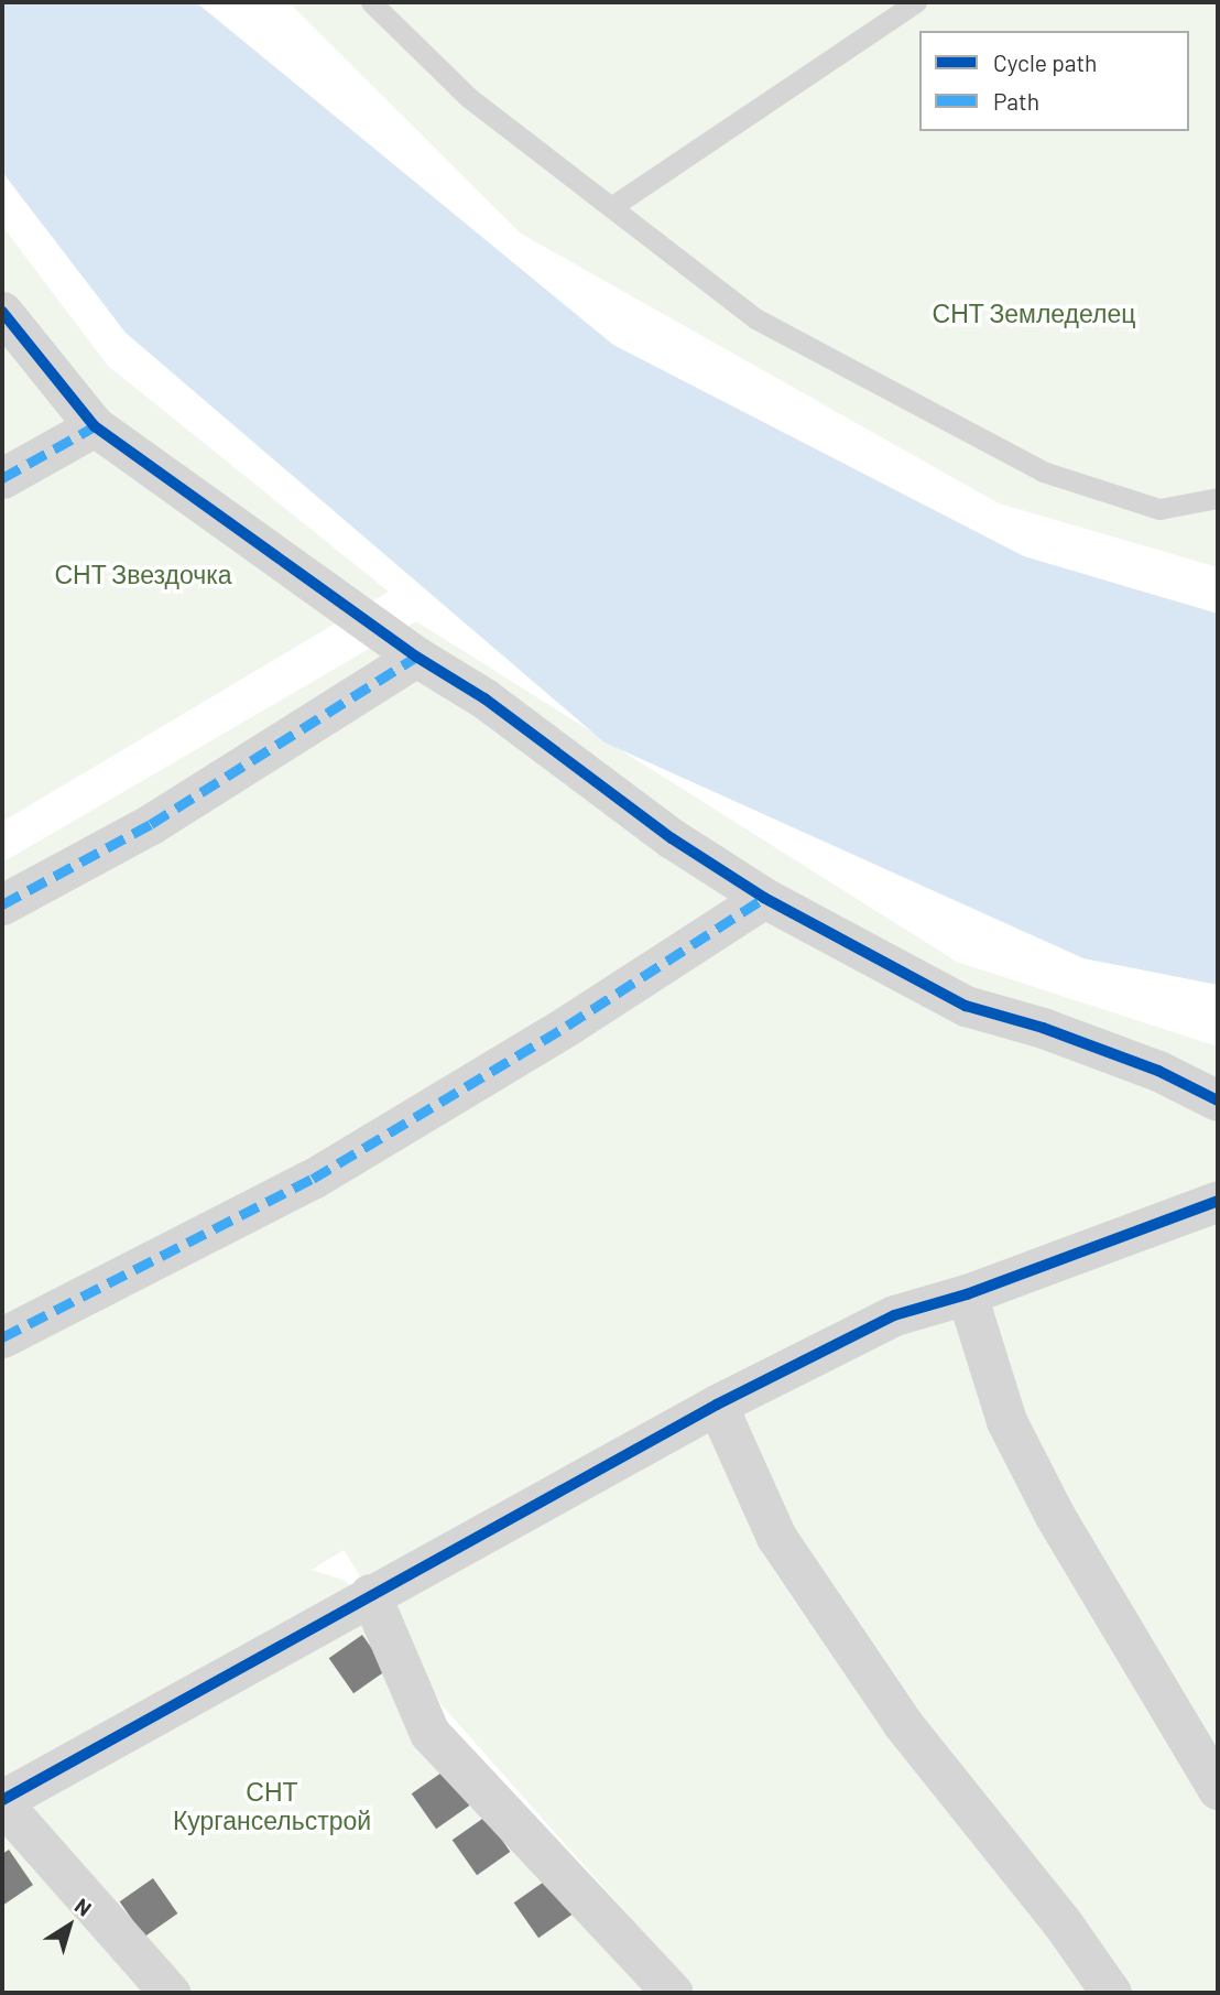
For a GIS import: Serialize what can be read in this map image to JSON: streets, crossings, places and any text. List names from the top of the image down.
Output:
{
  "parks": ["СНТ Земледелец", "СНТ Звездочка", "СНТ Кургансельстрой"],
  "legend": ["Cycle path", "Path"],
  "north": "top right"
}
